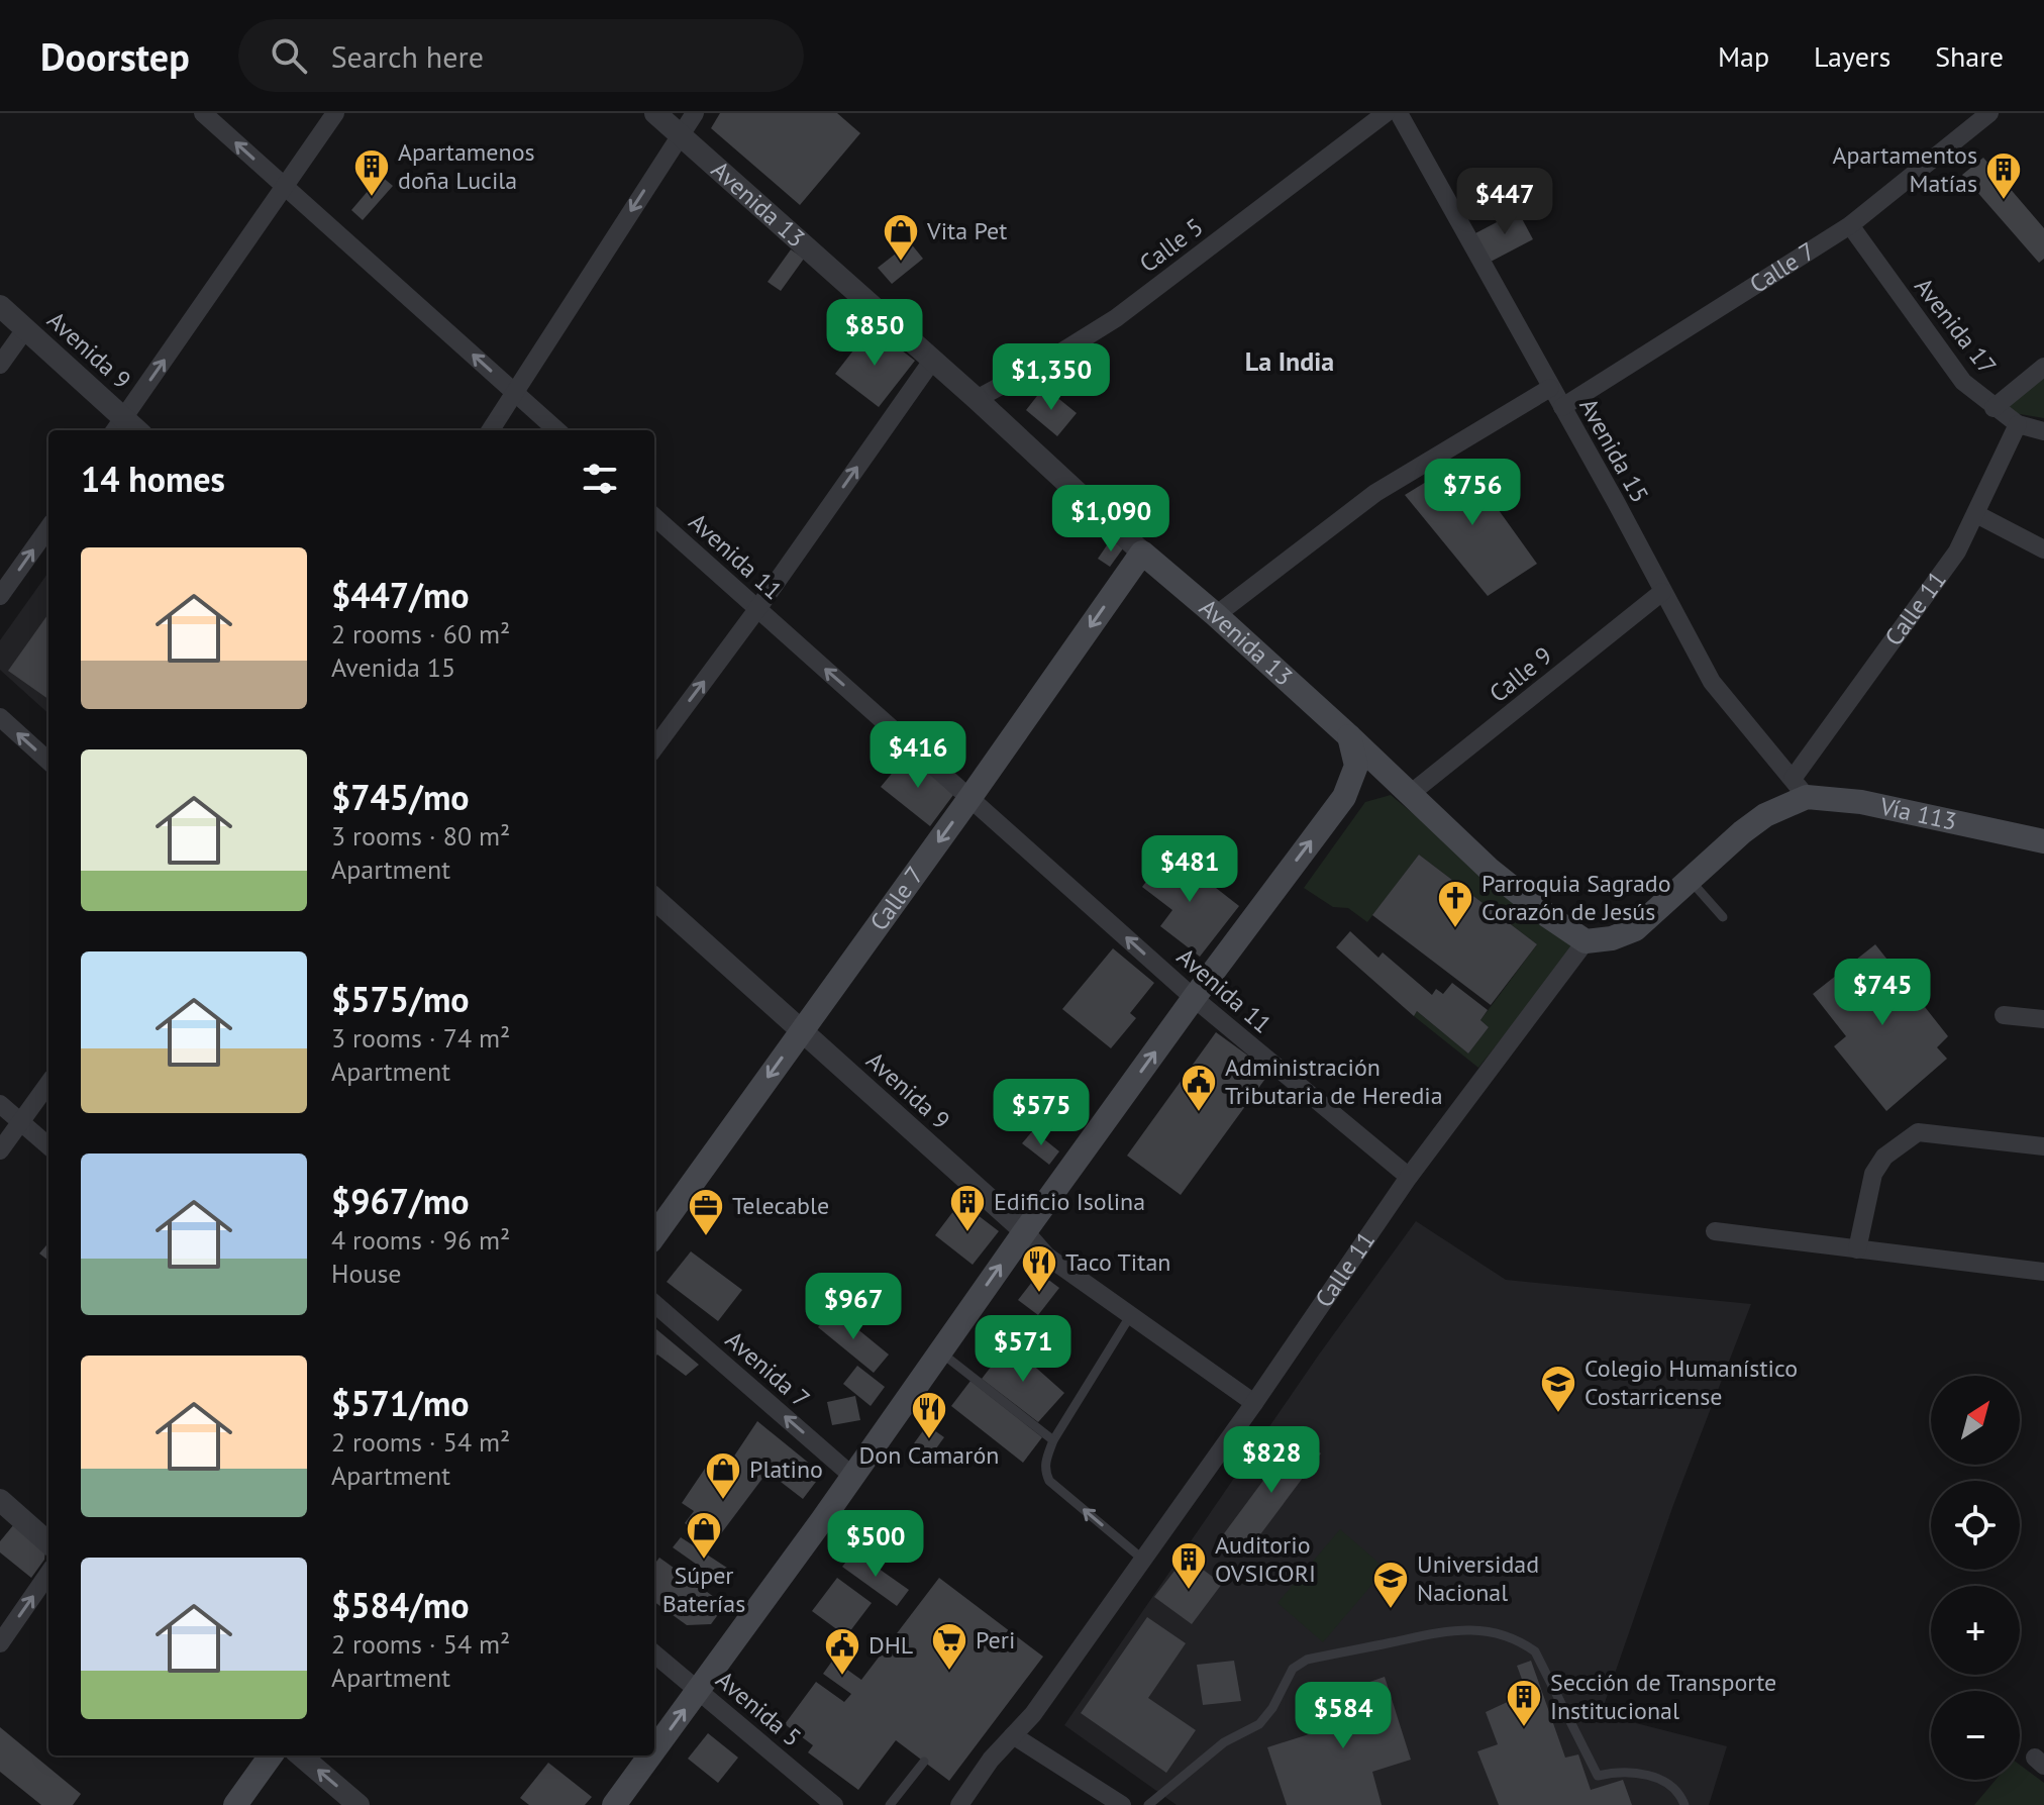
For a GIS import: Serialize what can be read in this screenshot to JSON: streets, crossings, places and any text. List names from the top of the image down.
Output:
{
  "streets": {
    "main road": [
      "Avenida 13",
      "Calle 7",
      "Calle 11",
      "Vía 113"
    ],
    "street": [
      "Calle 5",
      "Avenida 17",
      "Avenida 9",
      "Avenida 15",
      "Avenida 11",
      "Calle 9",
      "Avenida 7",
      "Avenida 5"
    ]
  },
  "crossings": [
    ["Avenida 13", "Calle 5"],
    ["Avenida 13", "Calle 7"],
    ["Avenida 13", "Calle 11"],
    ["Avenida 13", "Calle 9"],
    ["Calle 7", "Avenida 17"],
    ["Calle 7", "Avenida 9"],
    ["Calle 7", "Avenida 15"],
    ["Calle 7", "Avenida 11"],
    ["Avenida 17", "Calle 11"],
    ["Avenida 9", "Calle 11"],
    ["Avenida 15", "Calle 11"],
    ["Avenida 15", "Calle 9"],
    ["Avenida 15", "Vía 113"],
    ["Avenida 11", "Calle 11"],
    ["Calle 11", "Vía 113"]
  ],
  "one_way": ["Calle 7", "Avenida 11", "Avenida 7"],
  "districts": ["La India"],
  "places": {
    "building": [
      "Apartamenos doña Lucila",
      "Apartamentos Matías",
      "Edificio Isolina",
      "Auditorio OVSICORI",
      "Sección de Transporte Institucional"
    ],
    "shop": ["Vita Pet", "Platino", "Súper Baterías"],
    "church": ["Parroquia Sagrado Corazón de Jesús"],
    "public building": ["Administración Tributaria de Heredia", "DHL"],
    "office": ["Telecable"],
    "restaurant": ["Taco Titan", "Don Camarón"],
    "school or university": ["Colegio Humanístico Costarricense", "Universidad Nacional"],
    "supermarket": ["Peri"]
  },
  "north": "top right",
  "page": {
    "header": "Doorstep",
    "search": "Search here",
    "nav": ["Map", "Layers", "Share"],
    "price": [
      "$447",
      "$850",
      "$1,350",
      "$756",
      "$1,090",
      "$416",
      "$481",
      "$745",
      "$575",
      "$967",
      "$571",
      "$828",
      "$500",
      "$584"
    ],
    "heading": "14 homes",
    "list": [
      {
        "name": "$447/mo",
        "note": "2 rooms · 60 m² · Avenida 15"
      },
      {
        "name": "$745/mo",
        "note": "3 rooms · 80 m² · Apartment"
      },
      {
        "name": "$575/mo",
        "note": "3 rooms · 74 m² · Apartment"
      },
      {
        "name": "$967/mo",
        "note": "4 rooms · 96 m² · House"
      },
      {
        "name": "$571/mo",
        "note": "2 rooms · 54 m² · Apartment"
      },
      {
        "name": "$584/mo",
        "note": "2 rooms · 54 m² · Apartment"
      }
    ],
    "map_buttons": ["+", "−"]
  }
}
